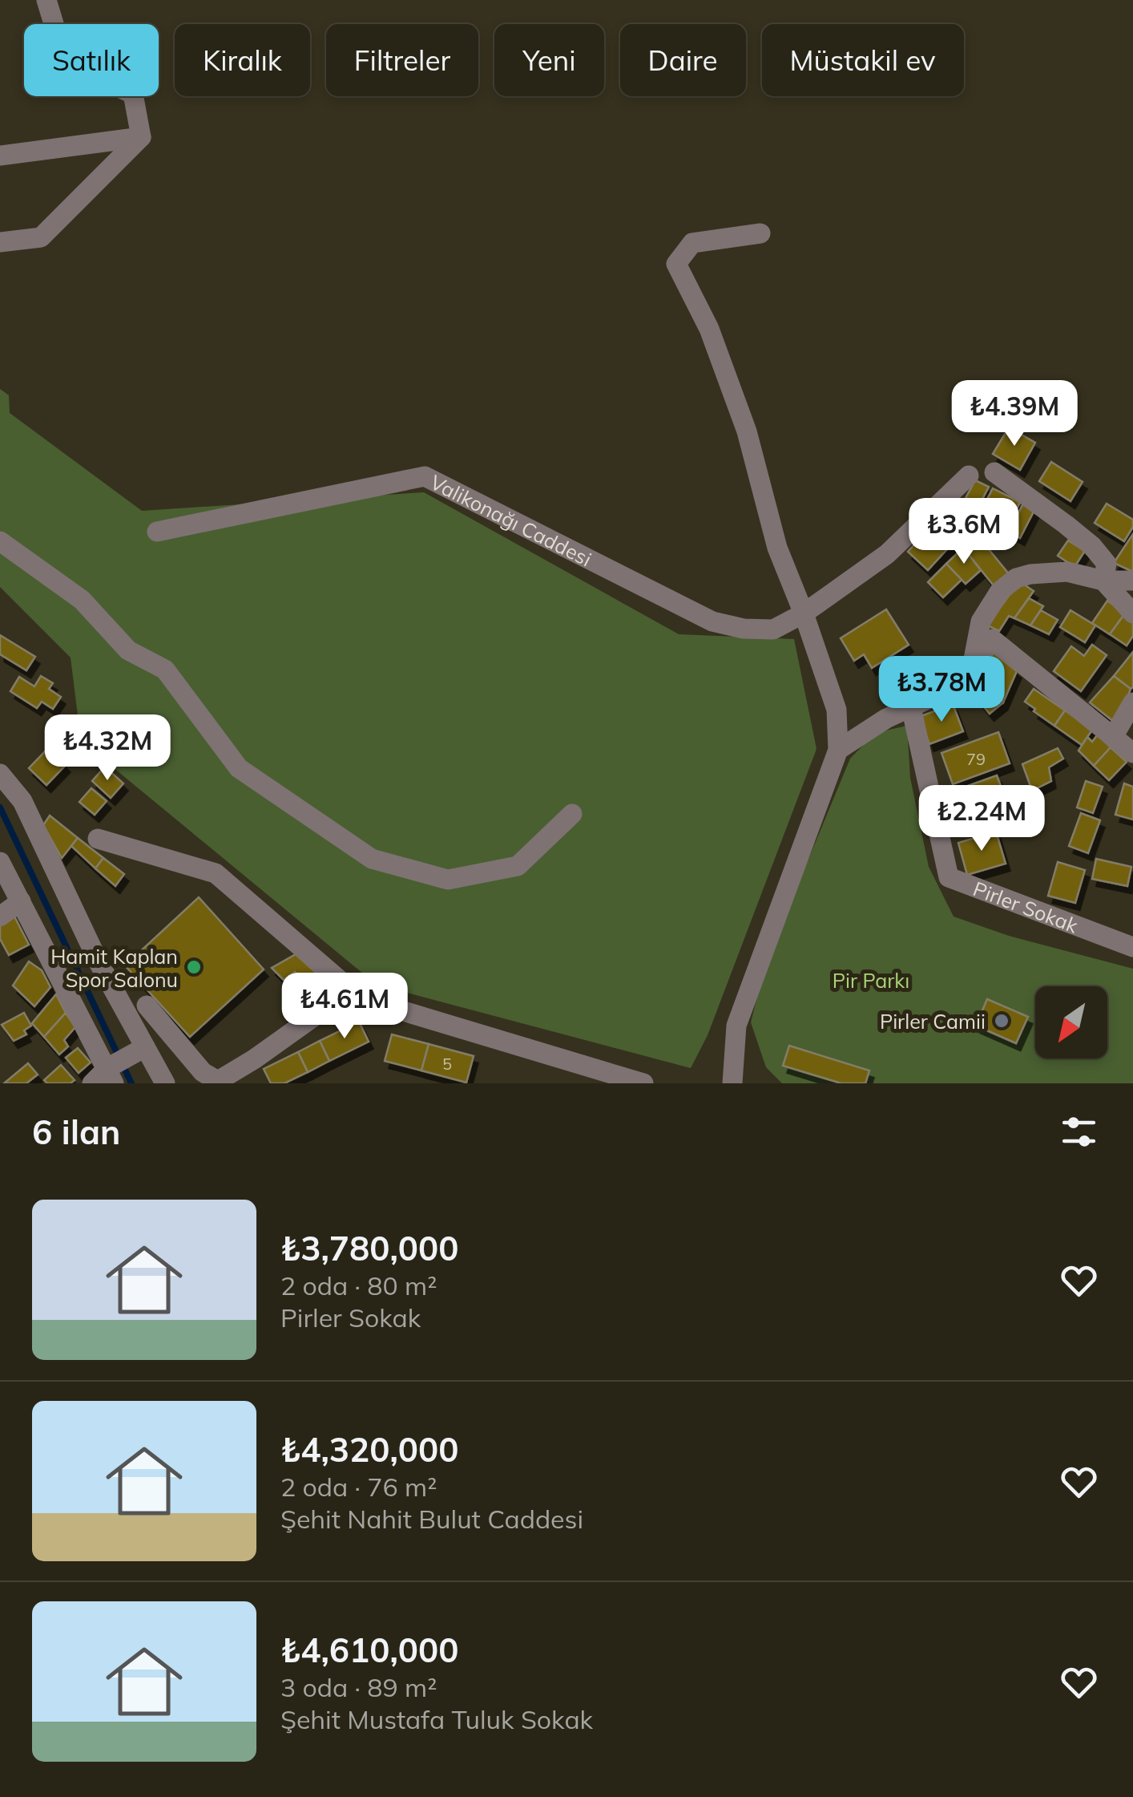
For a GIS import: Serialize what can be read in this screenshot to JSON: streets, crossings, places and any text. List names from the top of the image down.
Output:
{
  "streets": {
    "street": ["Valikonağı Caddesi", "Pirler Sokak"]
  },
  "parks": ["Pir Parkı"],
  "places": ["Hamit Kaplan Spor Salonu", "Pirler Camii"],
  "house_numbers": ["79", "5"],
  "north": "bottom left",
  "page": {
    "chip": [
      "Satılık",
      "Kiralık",
      "Filtreler",
      "Yeni",
      "Daire",
      "Müstakil ev"
    ],
    "price": [
      "₺4.39M",
      "₺3.6M",
      "₺3.78M",
      "₺4.32M",
      "₺2.24M",
      "₺4.61M"
    ],
    "heading": "6 ilan",
    "list": [
      {
        "name": "₺3,780,000",
        "note": "2 oda · 80 m² · Pirler Sokak"
      },
      {
        "name": "₺4,320,000",
        "note": "2 oda · 76 m² · Şehit Nahit Bulut Caddesi"
      },
      {
        "name": "₺4,610,000",
        "note": "3 oda · 89 m² · Şehit Mustafa Tuluk Sokak"
      }
    ]
  }
}
